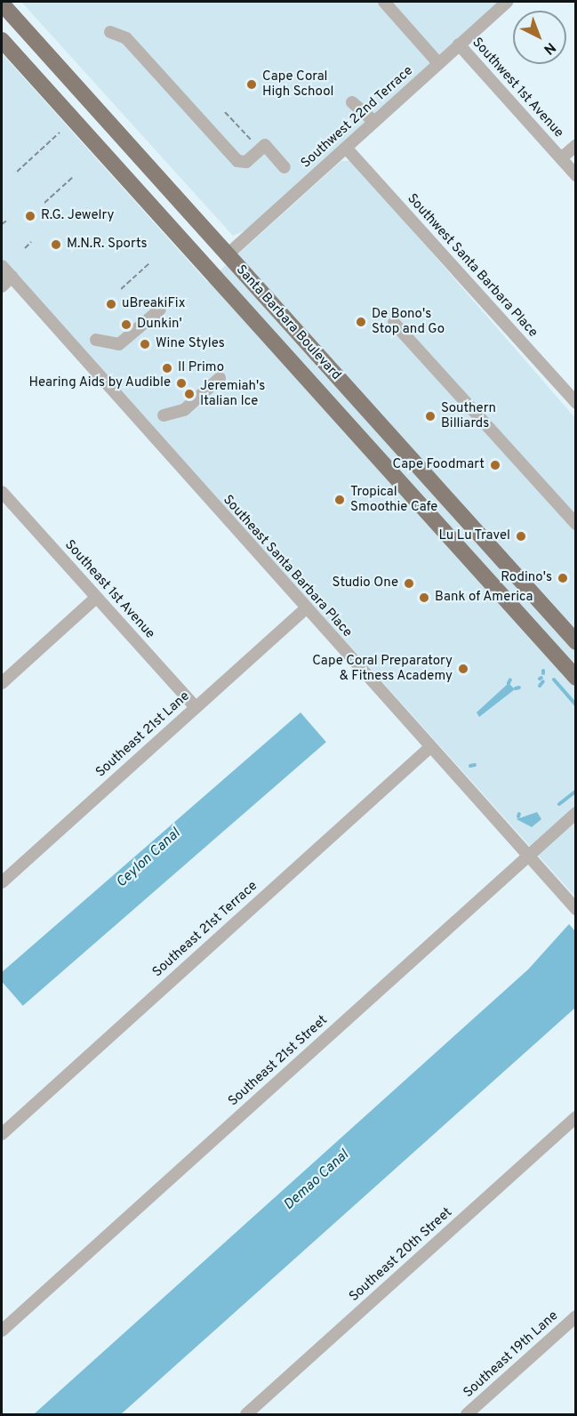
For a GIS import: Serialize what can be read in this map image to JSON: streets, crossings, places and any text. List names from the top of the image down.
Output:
{
  "streets": {
    "main road": ["Santa Barbara Boulevard"],
    "street": [
      "Southwest 1st Avenue",
      "Southwest 22nd Terrace",
      "Southwest Santa Barbara Place",
      "Southeast Santa Barbara Place",
      "Southeast 1st Avenue",
      "Southeast 21st Lane",
      "Southeast 21st Terrace",
      "Southeast 21st Street",
      "Southeast 20th Street",
      "Southeast 19th Lane"
    ]
  },
  "crossings": [
    ["Southwest 1st Avenue", "Southwest 22nd Terrace"],
    ["Southwest 22nd Terrace", "Southwest Santa Barbara Place"],
    ["Southwest 22nd Terrace", "Santa Barbara Boulevard"],
    ["Southeast Santa Barbara Place", "Southeast 21st Lane"],
    ["Southeast Santa Barbara Place", "Southeast 21st Terrace"],
    ["Southeast Santa Barbara Place", "Southeast 21st Street"],
    ["Southeast 1st Avenue", "Southeast 21st Lane"]
  ],
  "water": ["Ceylon Canal", "Demao Canal"],
  "places": [
    "Cape Coral High School",
    "R.G. Jewelry",
    "M.N.R. Sports",
    "uBreakiFix",
    "De Bono's Stop and Go",
    "Dunkin'",
    "Wine Styles",
    "Il Primo",
    "Hearing Aids by Audible",
    "Jeremiah's Italian Ice",
    "Southern Billiards",
    "Cape Foodmart",
    "Tropical Smoothie Cafe",
    "Lu Lu Travel",
    "Rodino's",
    "Studio One",
    "Bank of America",
    "Cape Coral Preparatory & Fitness Academy"
  ],
  "north": "bottom right"
}
